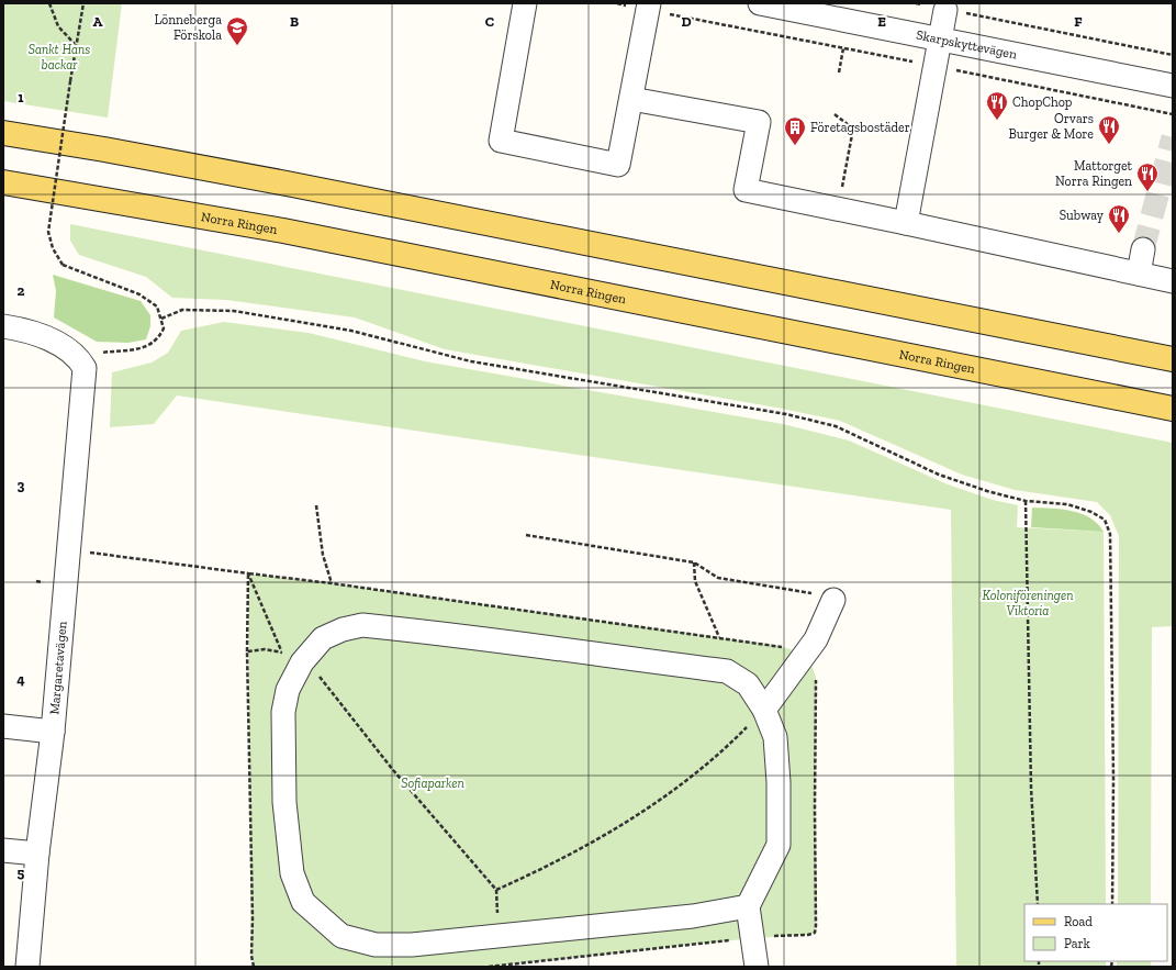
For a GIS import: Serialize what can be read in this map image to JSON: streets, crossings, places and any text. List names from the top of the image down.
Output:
{
  "streets": {
    "main road": ["Norra Ringen"],
    "street": ["Skarpskyttevägen", "Margaretavägen"]
  },
  "parks": ["Sankt Hans backar", "Koloniföreningen Viktoria", "Sofiaparken"],
  "places": {
    "school or university": ["Lönneberga Förskola"],
    "restaurant": [
      "ChopChop",
      "Orvars Burger & More",
      "Mattorget Norra Ringen",
      "Subway"
    ],
    "building": ["Företagsbostäder"]
  },
  "legend": ["Road", "Park"],
  "grid": {
    "columns": [
      "A",
      "B",
      "C",
      "D",
      "E",
      "F"
    ],
    "rows": [
      "1",
      "2",
      "3",
      "4",
      "5"
    ]
  }
}
